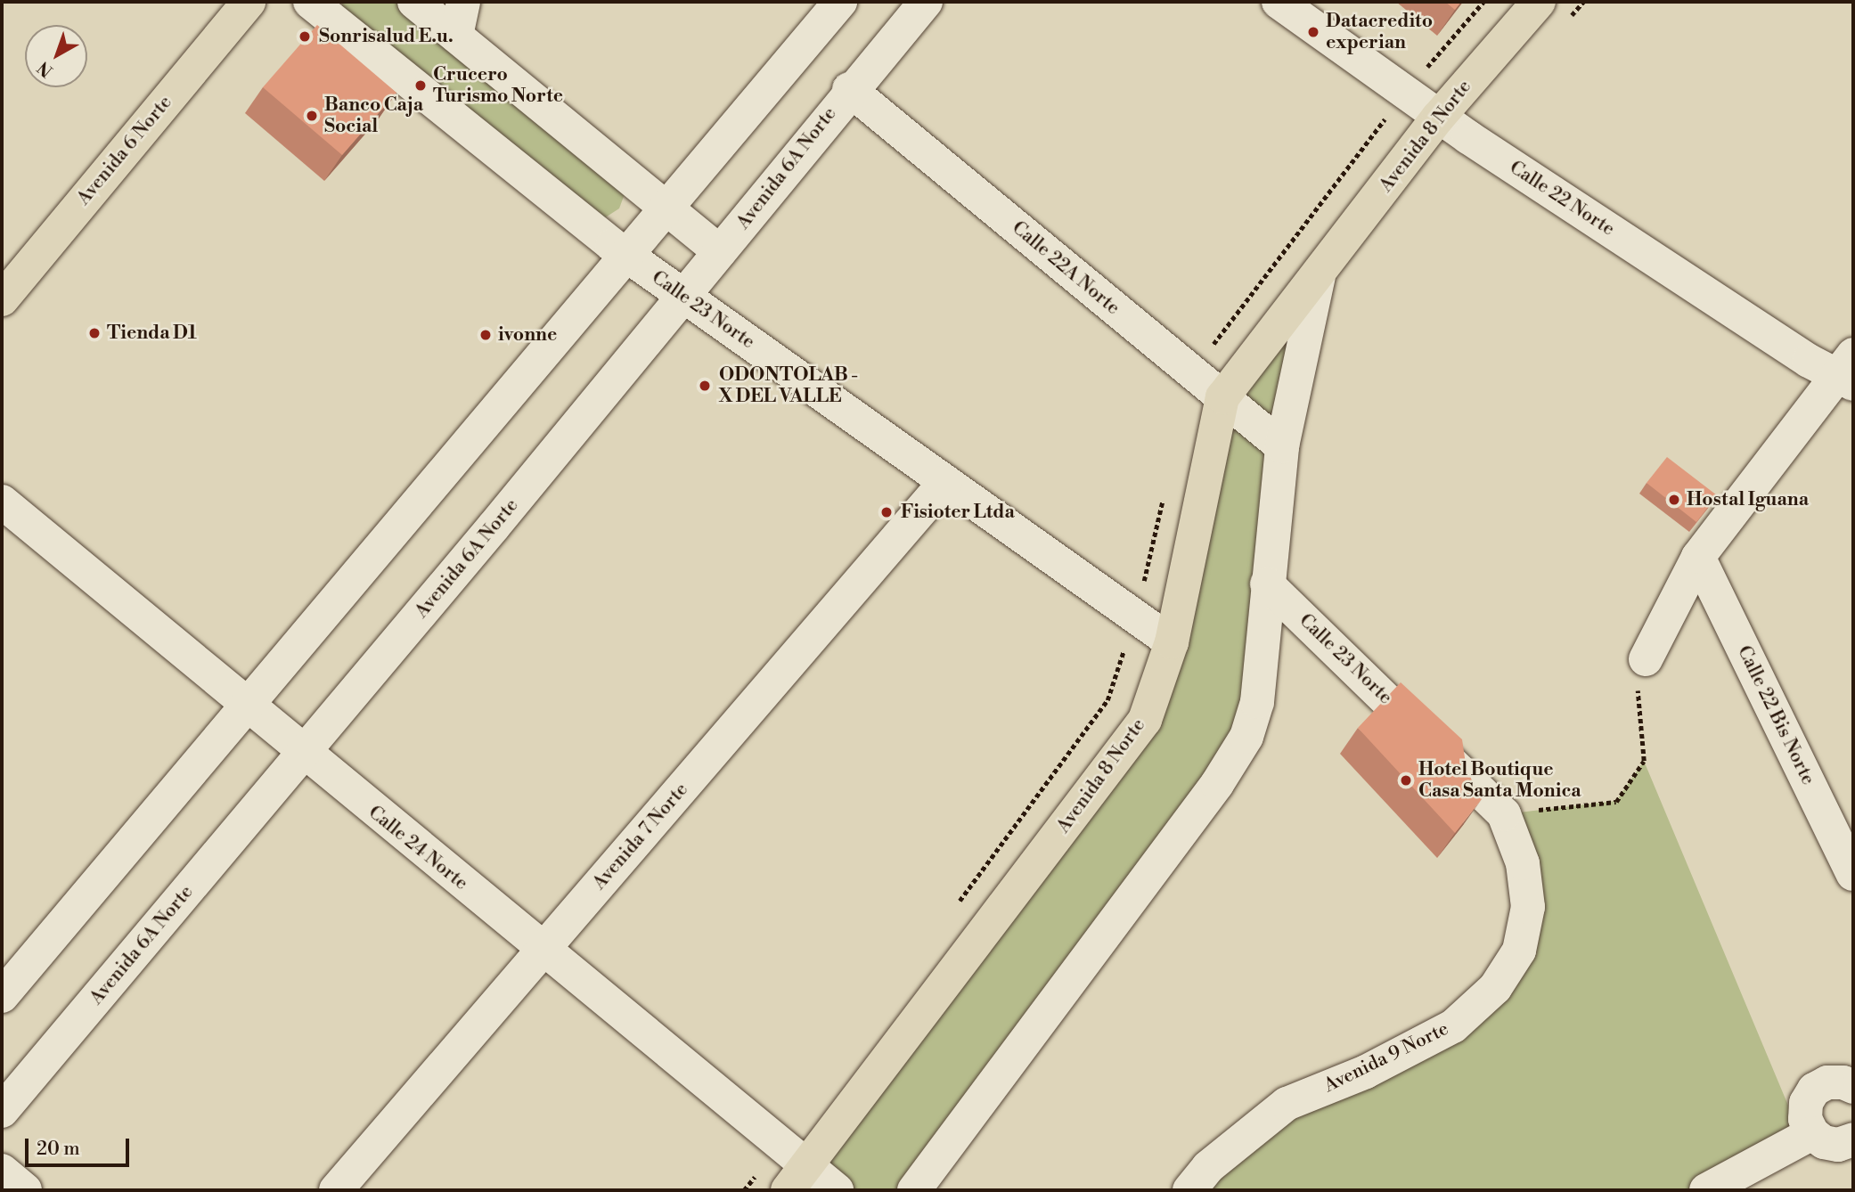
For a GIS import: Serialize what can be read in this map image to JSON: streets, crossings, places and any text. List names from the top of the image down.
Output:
{
  "streets": {
    "main road": ["Avenida 8 Norte", "Avenida 6 Norte"],
    "street": [
      "Avenida 6A Norte",
      "Calle 22 Norte",
      "Calle 22A Norte",
      "Calle 23 Norte",
      "Calle 22 Bis Norte",
      "Avenida 7 Norte",
      "Calle 24 Norte",
      "Avenida 9 Norte"
    ]
  },
  "crossings": [
    ["Avenida 8 Norte", "Calle 22 Norte"],
    ["Avenida 8 Norte", "Calle 22A Norte"],
    ["Avenida 8 Norte", "Calle 23 Norte"],
    ["Avenida 8 Norte", "Calle 24 Norte"],
    ["Avenida 6A Norte", "Calle 22A Norte"],
    ["Avenida 6A Norte", "Calle 23 Norte"],
    ["Avenida 6A Norte", "Calle 24 Norte"],
    ["Calle 23 Norte", "Avenida 7 Norte"],
    ["Calle 23 Norte", "Avenida 9 Norte"],
    ["Avenida 7 Norte", "Calle 24 Norte"]
  ],
  "places": [
    "Datacredito experian",
    "Sonrisalud E.u.",
    "Crucero Turismo Norte",
    "Banco Caja Social",
    "Tienda D1",
    "ivonne",
    "ODONTOLAB - X DEL VALLE",
    "Hostal Iguana",
    "Fisioter Ltda",
    "Hotel Boutique Casa Santa Monica"
  ],
  "scale_bar": "20 m",
  "north": "bottom left"
}
